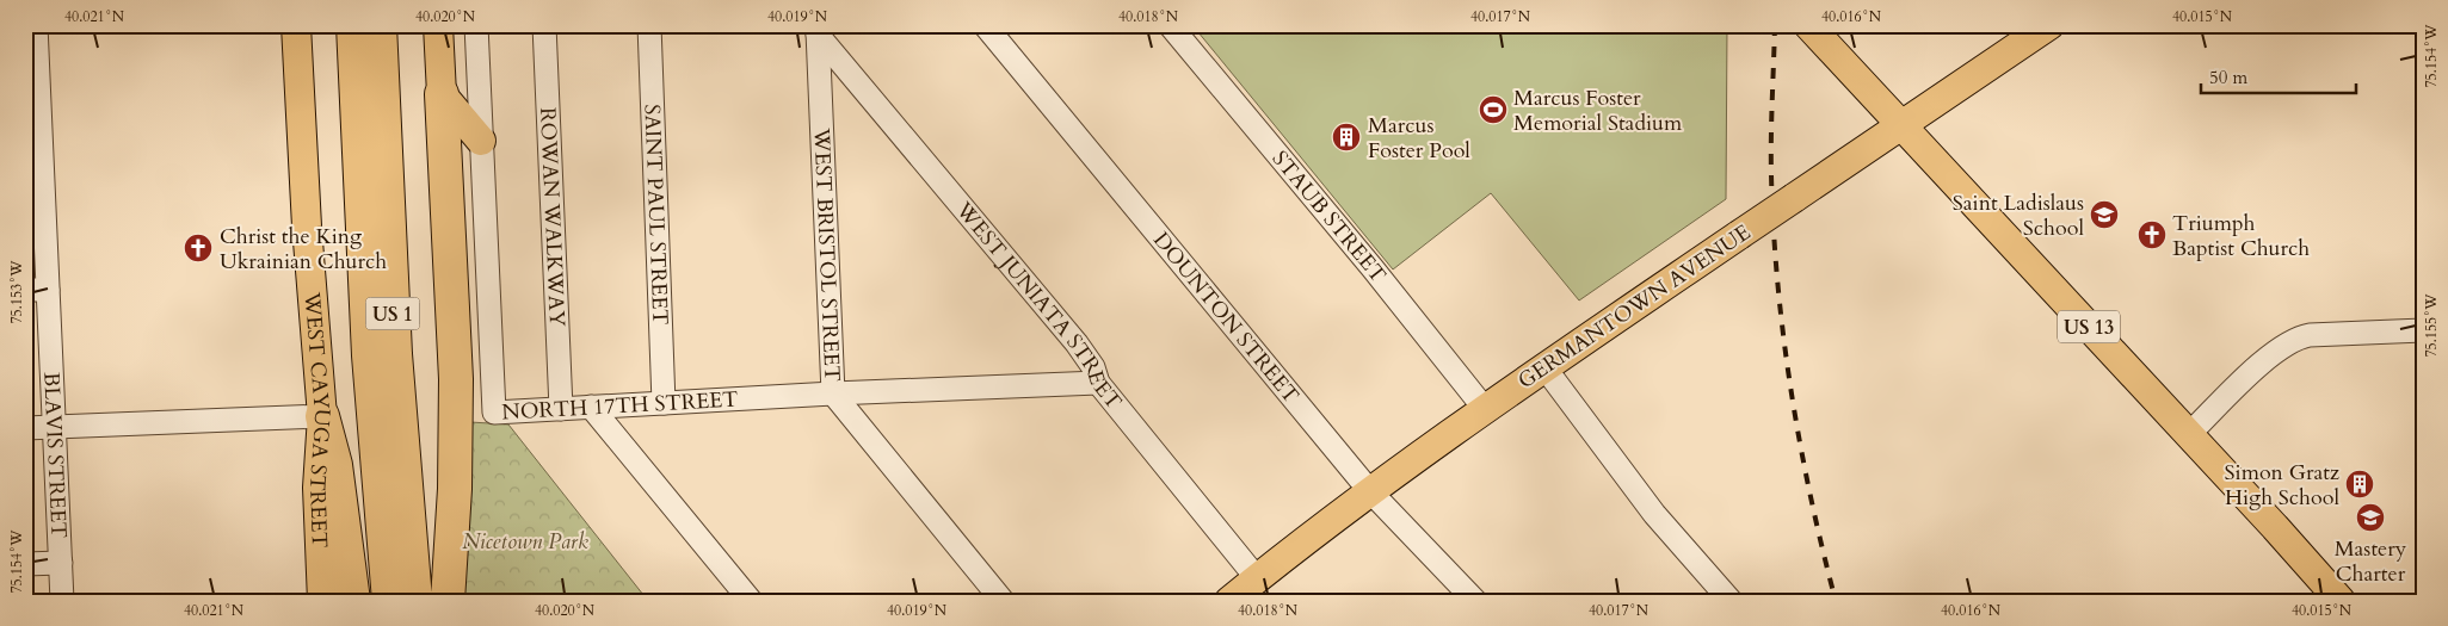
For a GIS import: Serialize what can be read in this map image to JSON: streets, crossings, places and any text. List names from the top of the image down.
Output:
{
  "streets": {
    "highway": ["US 1"],
    "main road": ["GERMANTOWN AVENUE", "US 13", "WEST CAYUGA STREET"],
    "street": [
      "SAINT PAUL STREET",
      "STAUB STREET",
      "ROWAN WALKWAY",
      "WEST BRISTOL STREET",
      "WEST JUNIATA STREET",
      "DOUNTON STREET",
      "NORTH 17TH STREET",
      "BLAVIS STREET"
    ]
  },
  "crossings": [
    ["SAINT PAUL STREET", "NORTH 17TH STREET"],
    ["STAUB STREET", "GERMANTOWN AVENUE"],
    ["ROWAN WALKWAY", "NORTH 17TH STREET"],
    ["WEST BRISTOL STREET", "WEST JUNIATA STREET"],
    ["WEST BRISTOL STREET", "NORTH 17TH STREET"],
    ["WEST JUNIATA STREET", "GERMANTOWN AVENUE"],
    ["WEST JUNIATA STREET", "NORTH 17TH STREET"],
    ["GERMANTOWN AVENUE", "DOUNTON STREET"],
    ["GERMANTOWN AVENUE", "US 13"]
  ],
  "parks": ["Nicetown Park"],
  "places": {
    "sports": ["Marcus Foster Memorial Stadium"],
    "building": ["Marcus Foster Pool", "Simon Gratz High School"],
    "school or university": ["Saint Ladislaus School", "Mastery Charter"],
    "church": ["Triumph Baptist Church", "Christ the King Ukrainian Church"]
  },
  "scale_bar": "50 m",
  "coordinates": [
    "40.021°N",
    "40.020°N",
    "40.019°N",
    "40.018°N",
    "40.017°N",
    "40.016°N",
    "40.015°N",
    "75.154°W",
    "75.153°W",
    "75.155°W"
  ]
}
